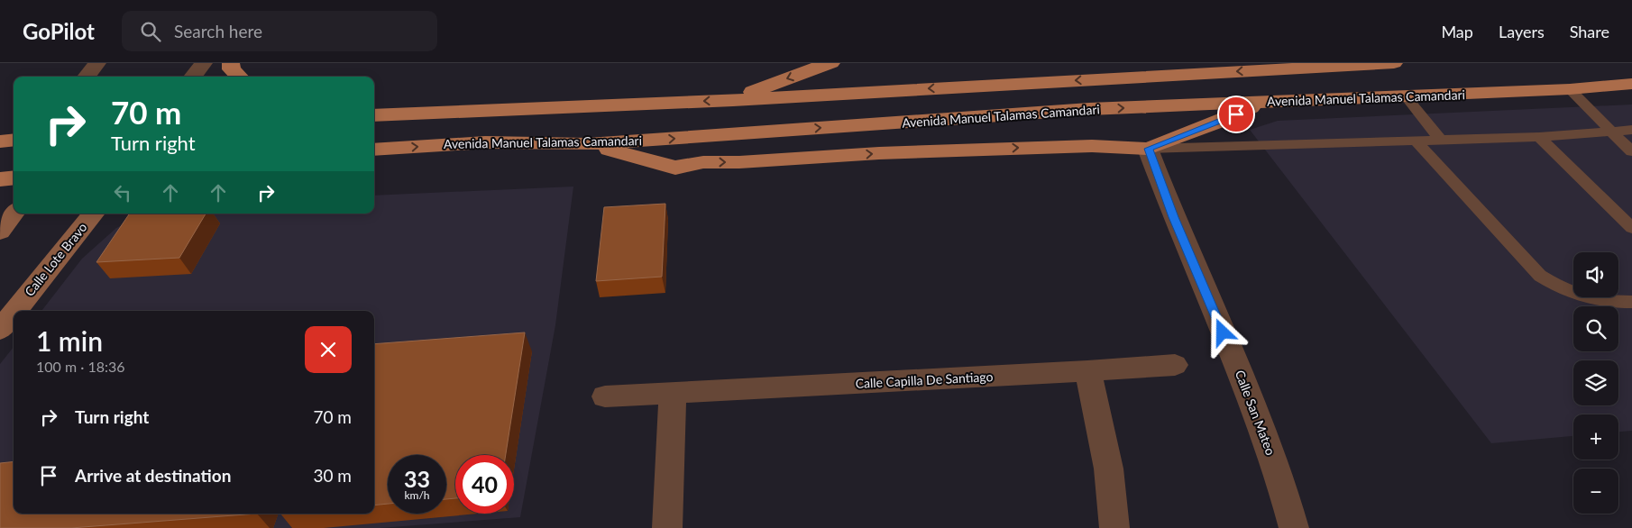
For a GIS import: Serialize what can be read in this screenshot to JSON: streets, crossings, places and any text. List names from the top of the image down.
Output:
{
  "streets": {
    "main road": ["Avenida Manuel Talamas Camandari", "Calle Lote Bravo"],
    "street": ["Calle Capilla De Santiago", "Calle San Mateo"]
  },
  "page": {
    "header": "GoPilot",
    "search": "Search here",
    "nav": ["Map", "Layers", "Share"],
    "turn": ["70 m", "Turn right"],
    "map_buttons": ["+", "−"],
    "heading": ["1 min", "100 m · 18:36"],
    "list": [
      {
        "name": "Turn right",
        "value": "70 m"
      },
      {
        "name": "Arrive at destination",
        "value": "30 m"
      }
    ],
    "speed": "33 km/h",
    "limit": "40"
  }
}
